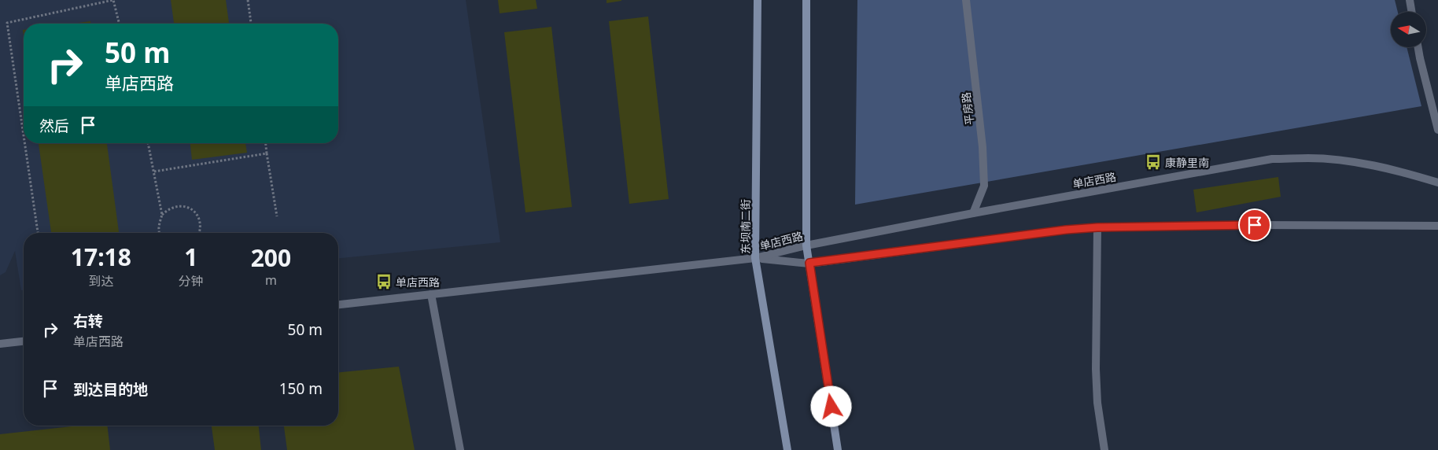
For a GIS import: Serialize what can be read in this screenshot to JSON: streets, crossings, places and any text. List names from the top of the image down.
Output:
{
  "streets": {
    "main road": ["东坝南二街"],
    "street": ["平房路", "单店西路"]
  },
  "crossings": [
    ["平房路", "单店西路"],
    ["单店西路", "东坝南二街"]
  ],
  "places": {
    "bus stop": ["康静里南", "单店西路"]
  },
  "north": "left",
  "page": {
    "turn": ["50 m", "单店西路"],
    "then": "然后",
    "eta": [
      "17:18",
      "到达",
      "1",
      "分钟",
      "200",
      "m"
    ],
    "list": [
      {
        "name": "右转",
        "note": "单店西路",
        "value": "50 m"
      },
      {
        "name": "到达目的地",
        "value": "150 m"
      }
    ]
  }
}
